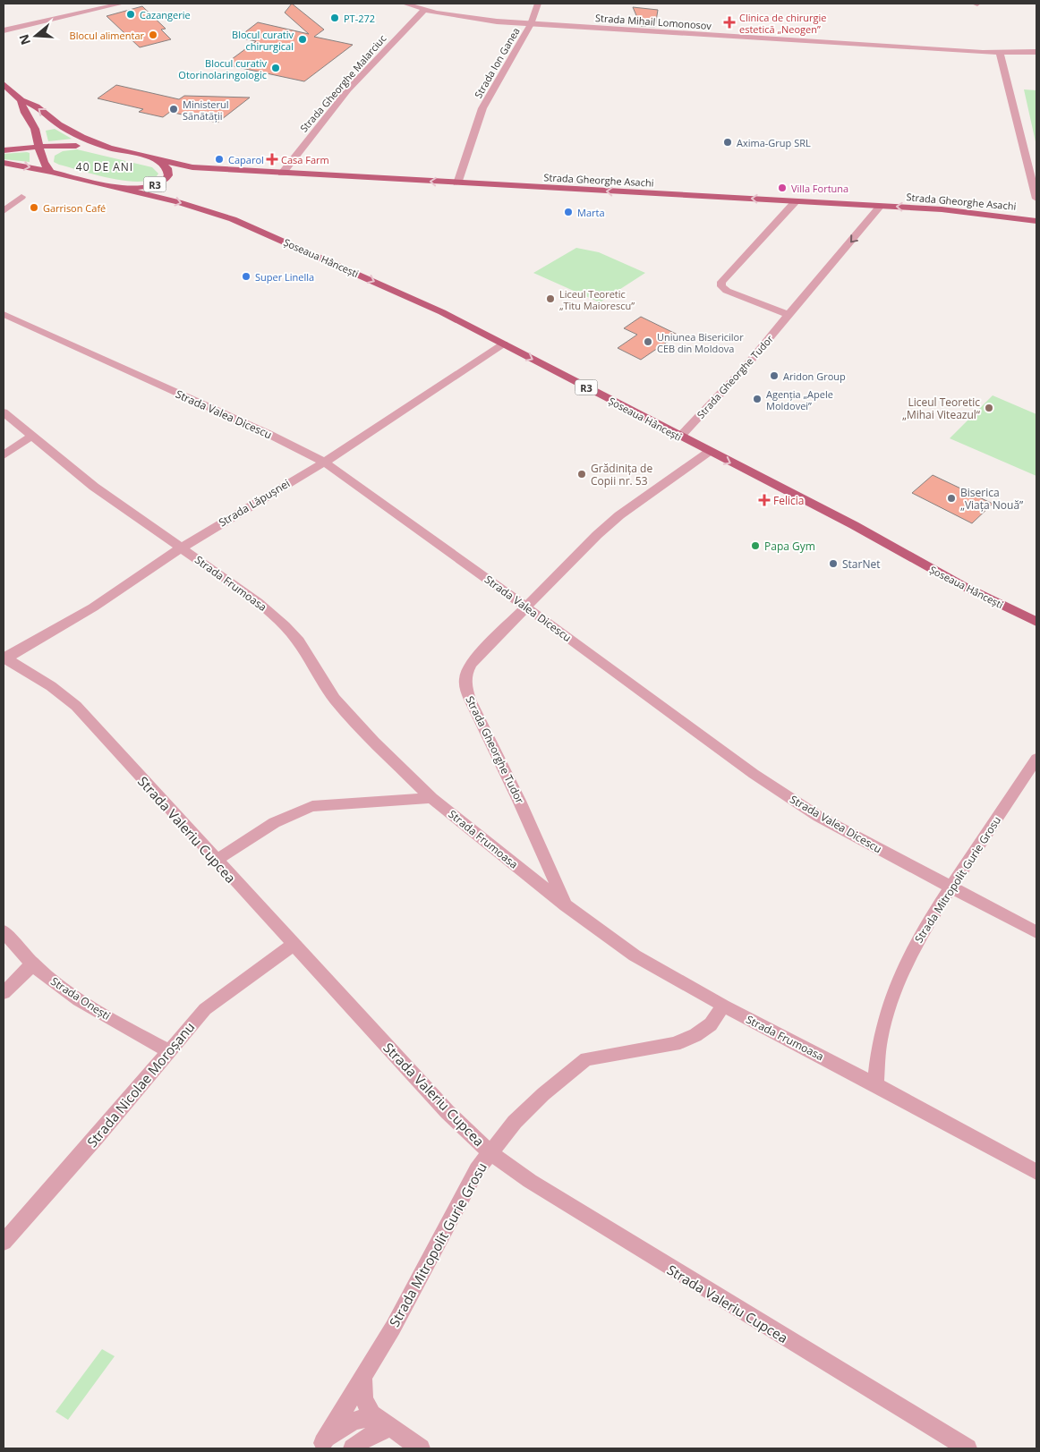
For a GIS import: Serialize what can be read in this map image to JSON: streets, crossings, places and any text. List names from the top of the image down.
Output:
{
  "streets": {
    "main road": ["Strada Gheorghe Asachi", "R3", "Șoseaua Hâncești"],
    "street": [
      "Strada Mihail Lomonosov",
      "Strada Ion Ganea",
      "Strada Gheorghe Malarciuc",
      "Strada Gheorghe Tudor",
      "Strada Valea Dicescu",
      "Strada Lăpușnei",
      "Strada Frumoasa",
      "Strada Valeriu Cupcea",
      "Strada Mitropolit Gurie Grosu",
      "Strada Onești",
      "Strada Nicolae Moroșanu"
    ]
  },
  "crossings": [
    ["Strada Mihail Lomonosov", "Strada Ion Ganea"],
    ["Strada Mihail Lomonosov", "Strada Gheorghe Malarciuc"],
    ["Strada Ion Ganea", "Strada Gheorghe Asachi"],
    ["Strada Gheorghe Malarciuc", "Strada Gheorghe Asachi"],
    ["Strada Gheorghe Asachi", "R3"],
    ["Strada Gheorghe Asachi", "Strada Gheorghe Tudor"],
    ["R3", "Șoseaua Hâncești"],
    ["Șoseaua Hâncești", "Strada Gheorghe Tudor"],
    ["Șoseaua Hâncești", "Strada Lăpușnei"],
    ["Strada Gheorghe Tudor", "Strada Valea Dicescu"],
    ["Strada Gheorghe Tudor", "Strada Frumoasa"],
    ["Strada Valea Dicescu", "Strada Lăpușnei"],
    ["Strada Valea Dicescu", "Strada Mitropolit Gurie Grosu"],
    ["Strada Lăpușnei", "Strada Frumoasa"],
    ["Strada Lăpușnei", "Strada Valeriu Cupcea"],
    ["Strada Frumoasa", "Strada Mitropolit Gurie Grosu"],
    ["Strada Valeriu Cupcea", "Strada Mitropolit Gurie Grosu"],
    ["Strada Valeriu Cupcea", "Strada Nicolae Moroșanu"],
    ["Strada Onești", "Strada Nicolae Moroșanu"]
  ],
  "one_way": ["Strada Gheorghe Asachi", "Șoseaua Hâncești"],
  "districts": ["40 DE ANI"],
  "places": {
    "other": [
      "Cazangerie",
      "PT-272",
      "Blocul alimentar",
      "Blocul curativ chirurgical",
      "Blocul curativ Otorinolaringologic",
      "Ministerul Sănătății",
      "Axima-Grup SRL",
      "Caparol",
      "Villa Fortuna",
      "Garrison Café",
      "Marta",
      "Super Linella",
      "Liceul Teoretic „Titu Maiorescu”",
      "Uniunea Bisericilor CEB din Moldova",
      "Aridon Group",
      "Agenția „Apele Moldovei”",
      "Liceul Teoretic „Mihai Viteazul“",
      "Grădinița de Copii nr. 53",
      "Biserica „Viața Nouă”",
      "Papa Gym",
      "StarNet"
    ],
    "health": ["Clinica de chirurgie estetică „Neogen”", "Casa Farm", "Felicia"]
  },
  "north": "left"
}
